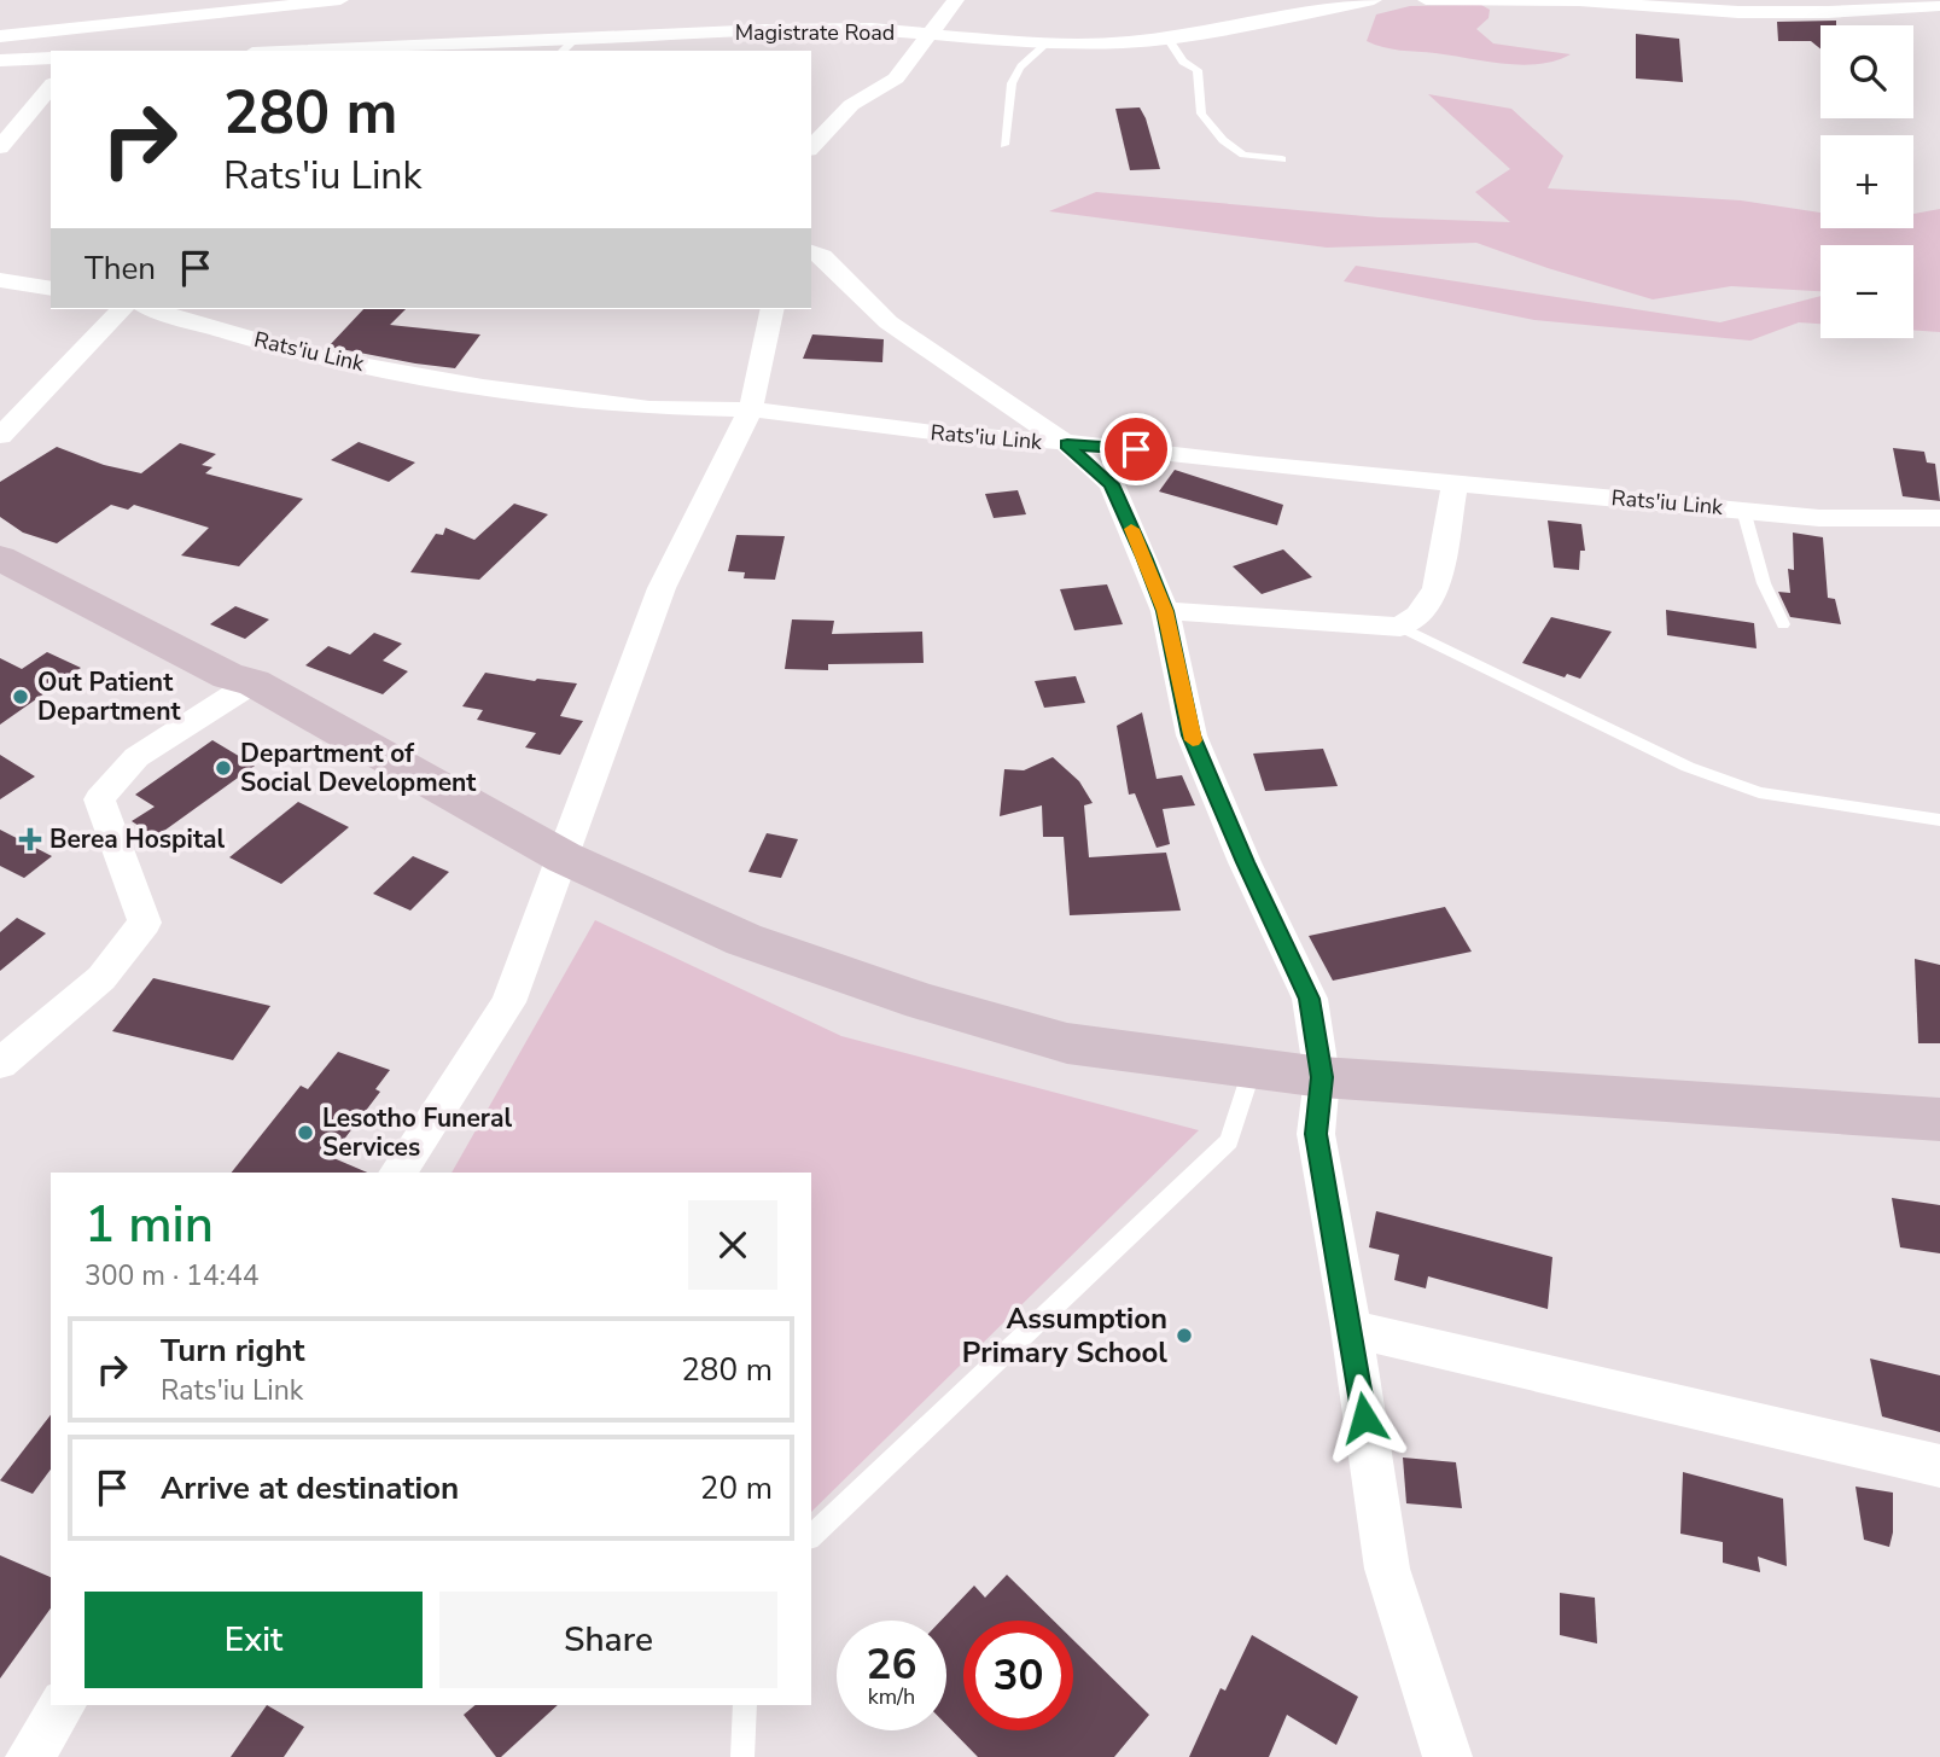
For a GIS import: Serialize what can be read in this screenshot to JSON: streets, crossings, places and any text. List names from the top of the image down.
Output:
{
  "streets": {
    "street": ["Magistrate Road", "Rats'iu Link"]
  },
  "places": {
    "other": [
      "Out Patient Department",
      "Department of Social Development",
      "Lesotho Funeral Services",
      "Assumption Primary School"
    ],
    "health": ["Berea Hospital"]
  },
  "page": {
    "map_buttons": ["+", "−"],
    "turn": ["280 m", "Rats'iu Link"],
    "then": "Then",
    "heading": ["1 min", "300 m · 14:44"],
    "list": [
      {
        "name": "Turn right",
        "note": "Rats'iu Link",
        "value": "280 m"
      },
      {
        "name": "Arrive at destination",
        "value": "20 m"
      }
    ],
    "buttons": ["Exit", "Share"],
    "speed": "26 km/h",
    "limit": "30"
  }
}
